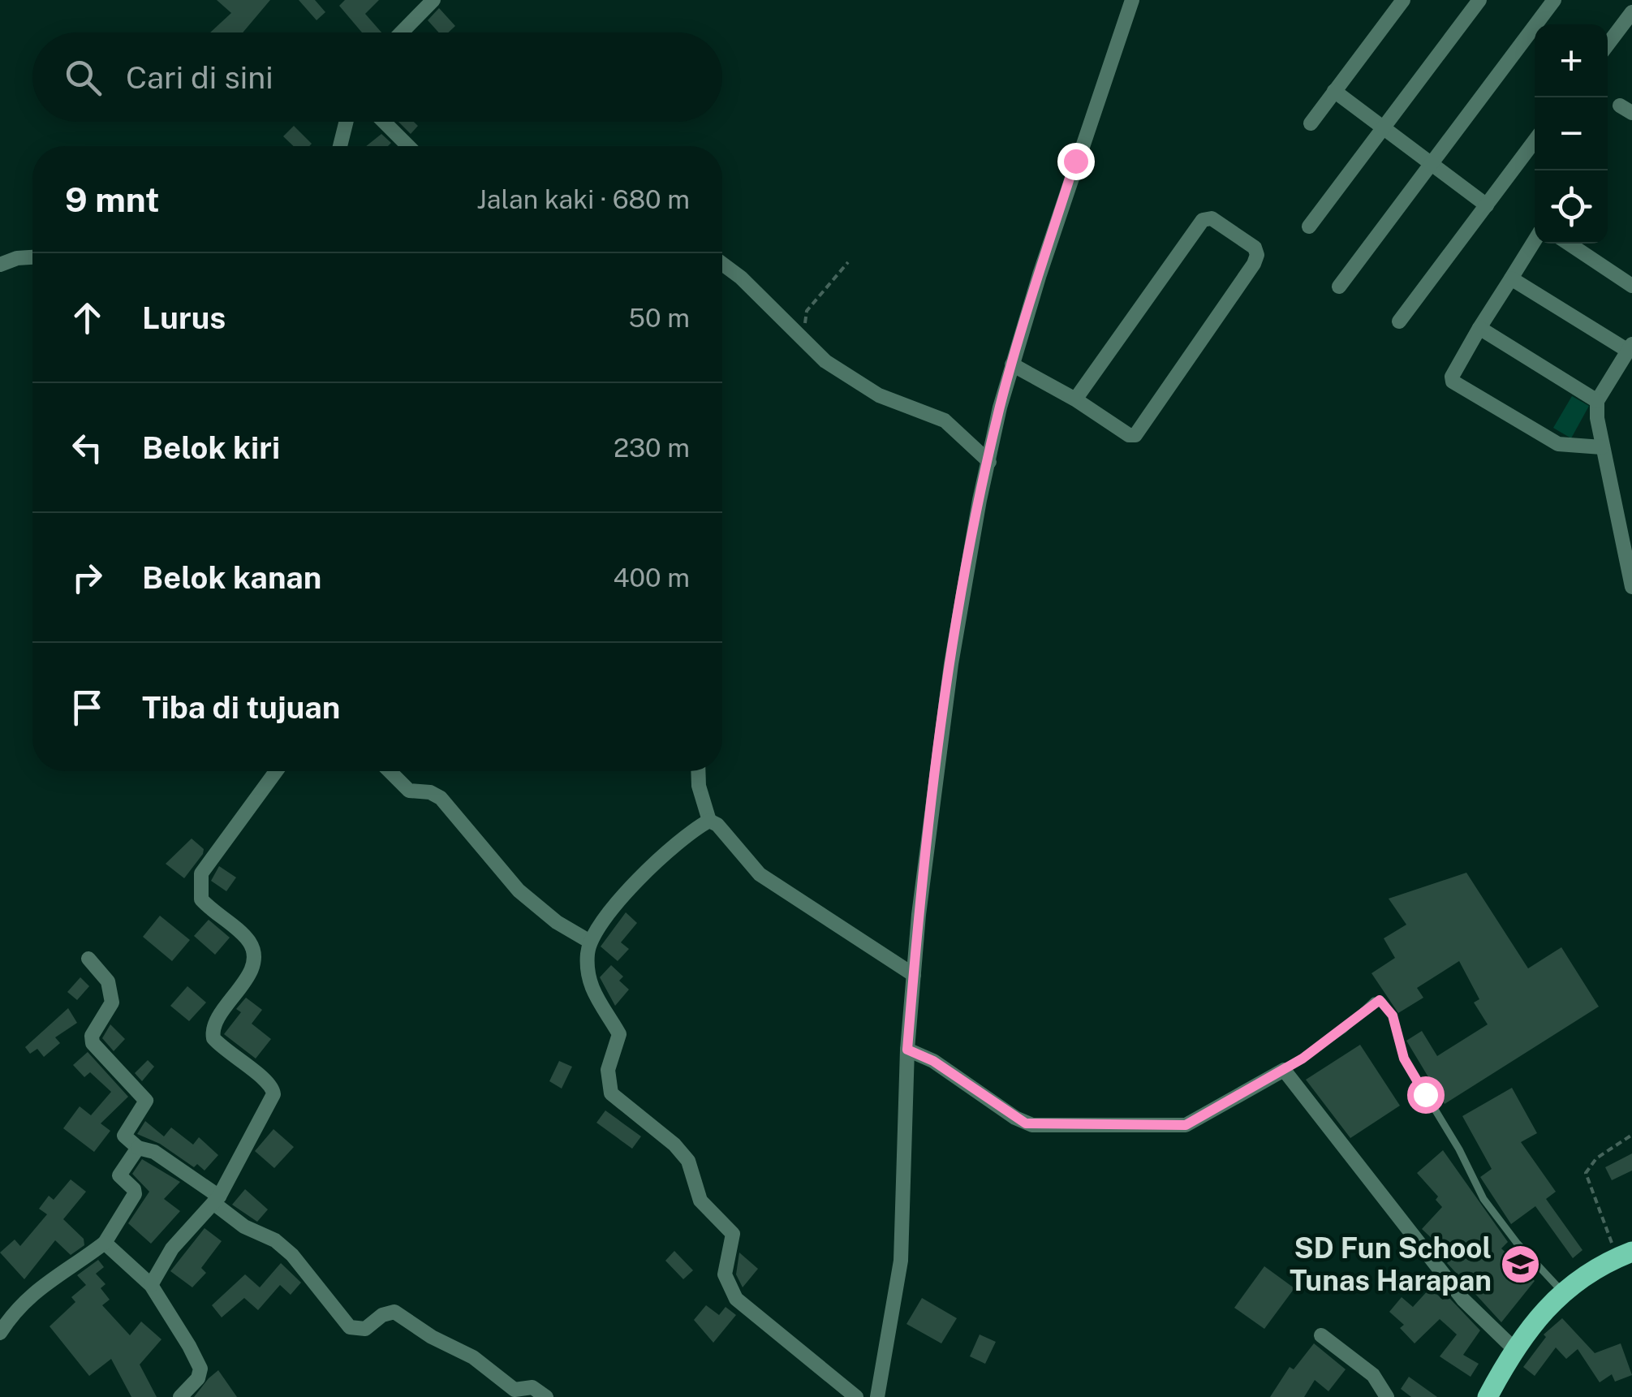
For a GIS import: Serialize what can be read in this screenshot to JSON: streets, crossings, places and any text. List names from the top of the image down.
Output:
{
  "places": {
    "school or university": ["SD Fun School Tunas Harapan"]
  },
  "page": {
    "map_buttons": ["+", "−"],
    "search": "Cari di sini",
    "heading": ["9 mnt", "Jalan kaki · 680 m"],
    "list": [
      ["Lurus", "50 m"],
      ["Belok kiri", "230 m"],
      ["Belok kanan", "400 m"],
      "Tiba di tujuan"
    ]
  }
}
